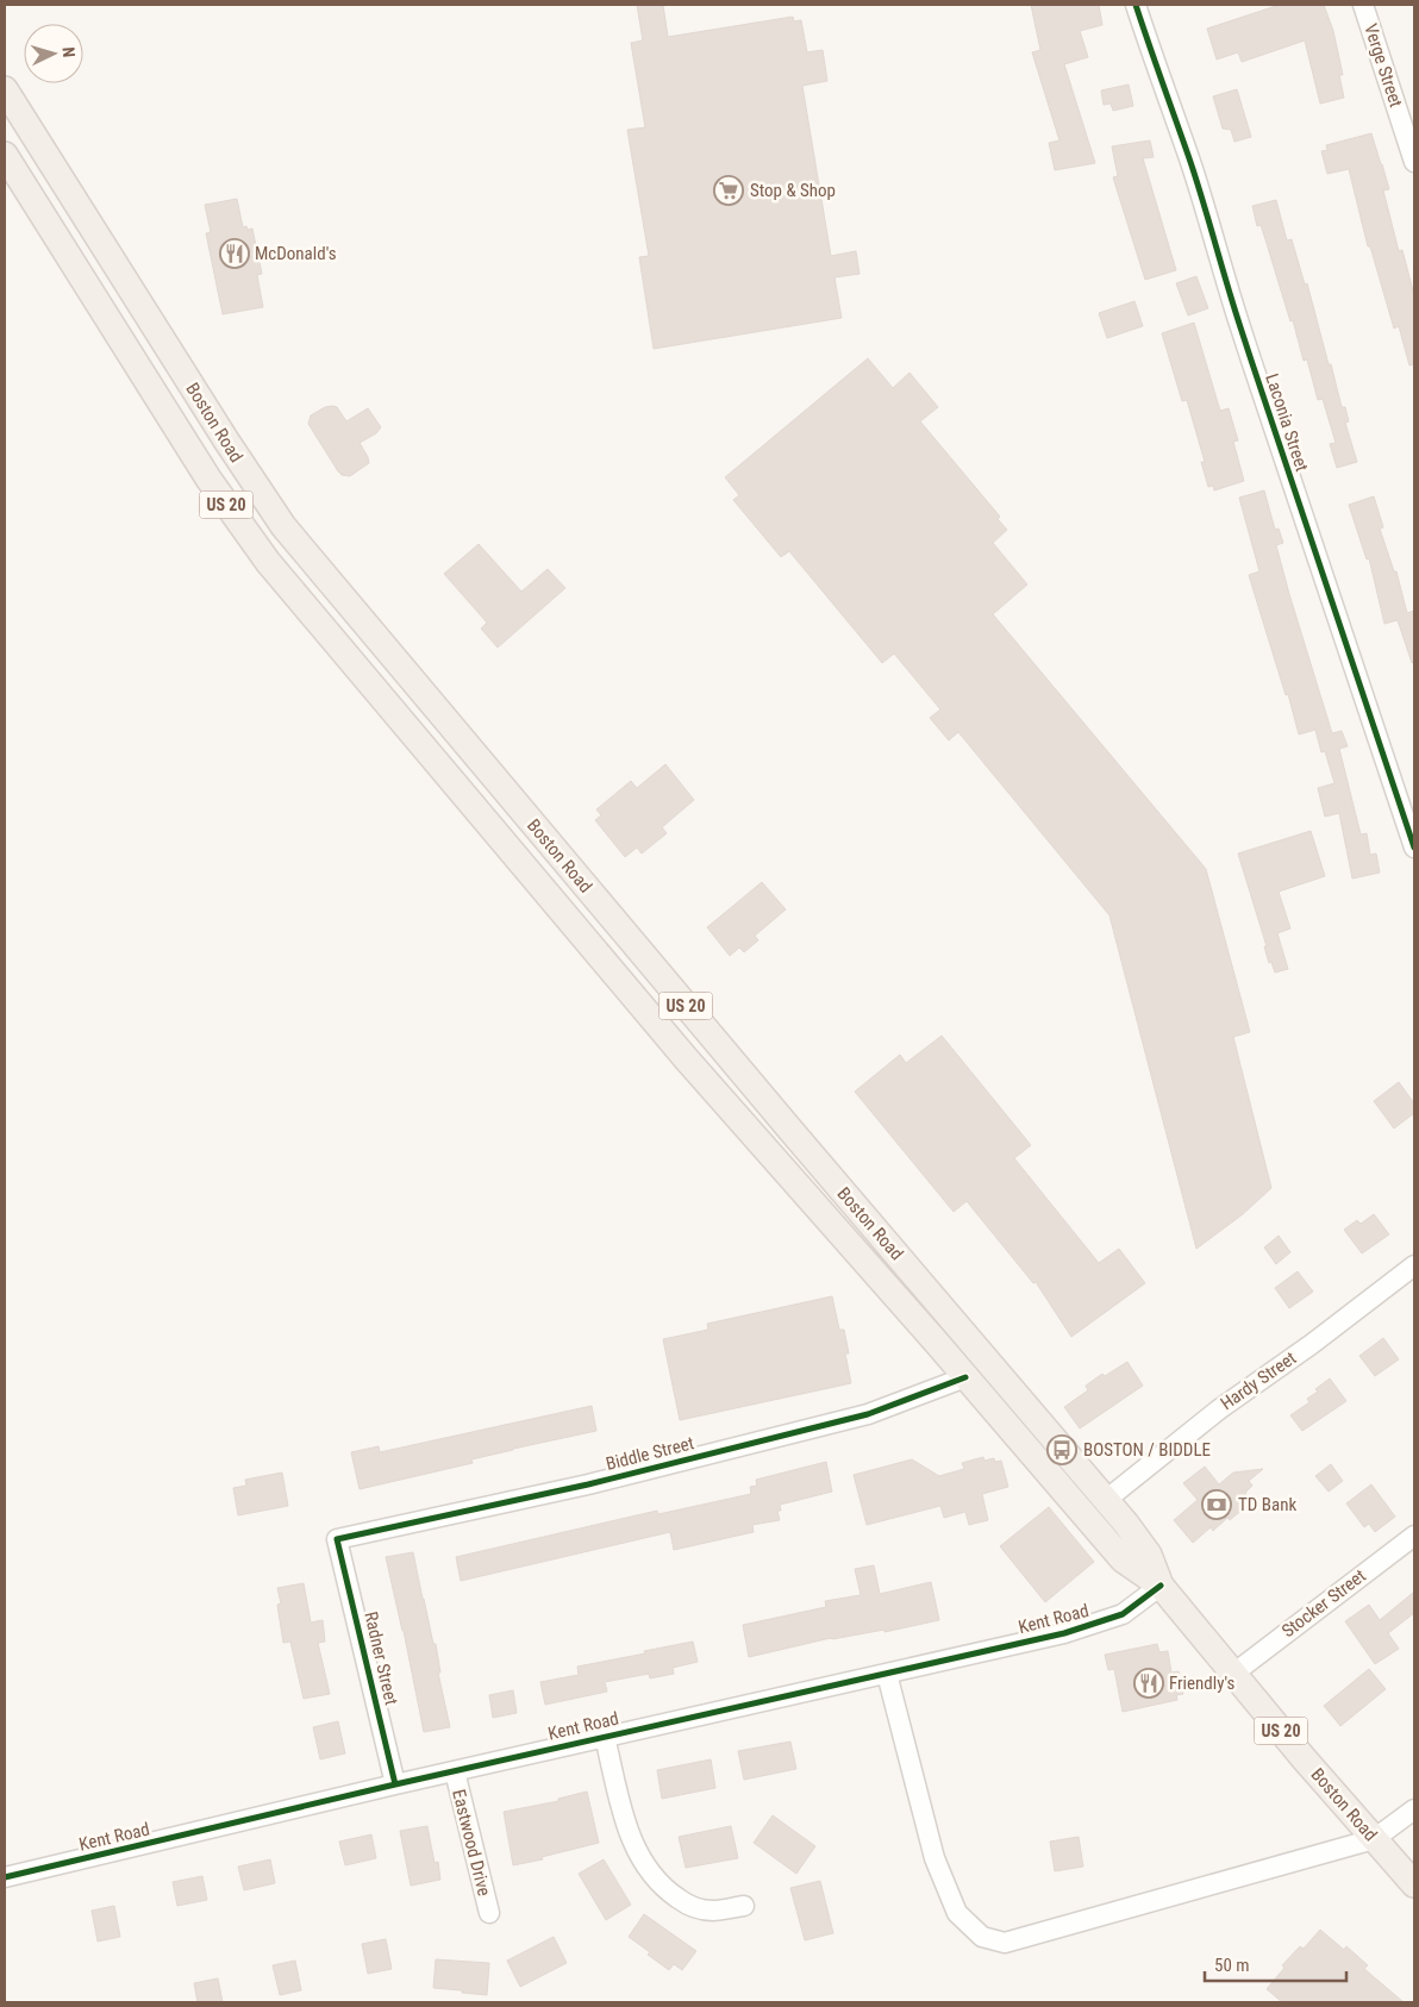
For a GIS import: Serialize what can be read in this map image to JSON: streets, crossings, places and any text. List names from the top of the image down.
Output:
{
  "streets": {
    "main road": ["Boston Road", "US 20"],
    "street": [
      "Verge Street",
      "Laconia Street",
      "Hardy Street",
      "Biddle Street",
      "Stocker Street",
      "Kent Road",
      "Radner Street",
      "Eastwood Drive"
    ]
  },
  "crossings": [
    ["Boston Road", "Hardy Street"],
    ["Boston Road", "Biddle Street"],
    ["Boston Road", "Stocker Street"],
    ["Boston Road", "Kent Road"],
    ["Biddle Street", "Radner Street"],
    ["Kent Road", "Radner Street"],
    ["Kent Road", "Eastwood Drive"]
  ],
  "places": {
    "supermarket": ["Stop & Shop"],
    "restaurant": ["McDonald's", "Friendly's"],
    "bus stop": ["BOSTON / BIDDLE"],
    "bank": ["TD Bank"]
  },
  "scale_bar": "50 m",
  "north": "right"
}
